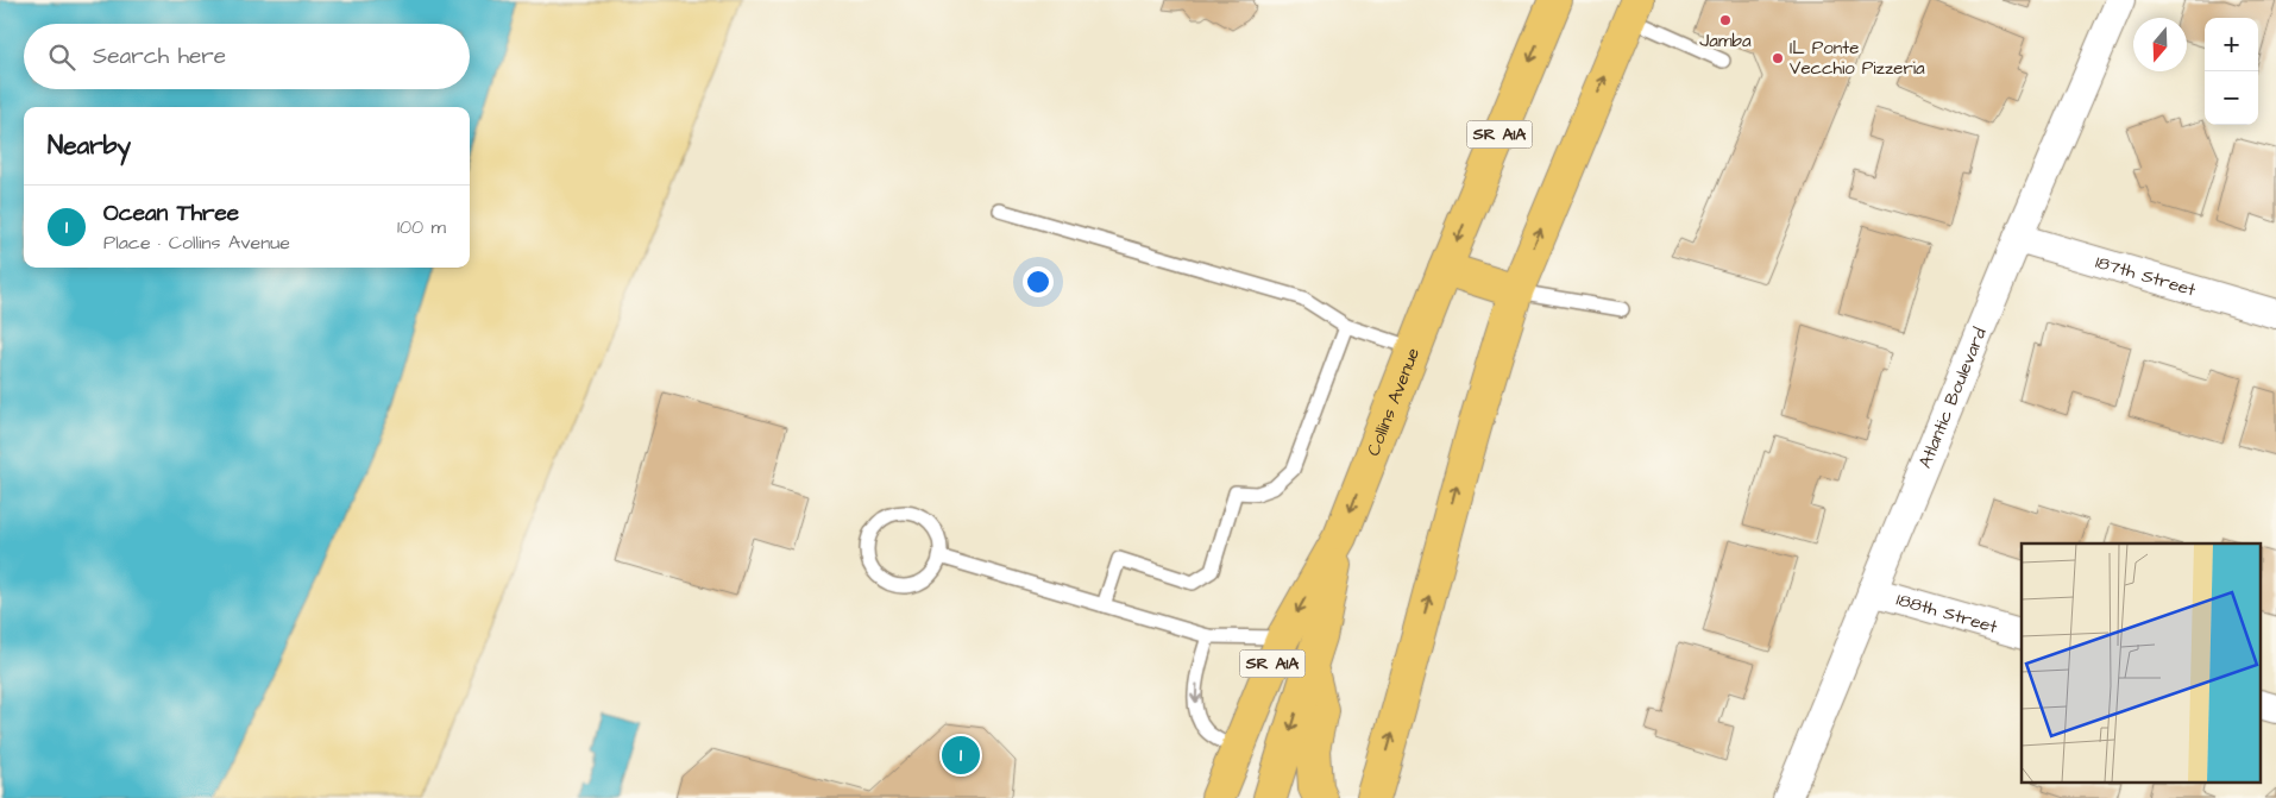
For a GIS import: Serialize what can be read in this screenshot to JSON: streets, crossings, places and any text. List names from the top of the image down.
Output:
{
  "streets": {
    "main road": ["SR A1A", "Collins Avenue"],
    "street": ["187th Street", "Atlantic Boulevard", "188th Street"]
  },
  "crossings": [
    ["187th Street", "Atlantic Boulevard"],
    ["Atlantic Boulevard", "188th Street"]
  ],
  "places": ["Jamba", "IL Ponte Vecchio Pizzeria"],
  "north": "bottom",
  "page": {
    "map_buttons": ["+", "−"],
    "search": "Search here",
    "heading": "Nearby",
    "list": [
      {
        "mark": "1",
        "name": "Ocean Three",
        "note": "Place · Collins Avenue",
        "value": "100 m"
      }
    ],
    "pins": "1"
  }
}
